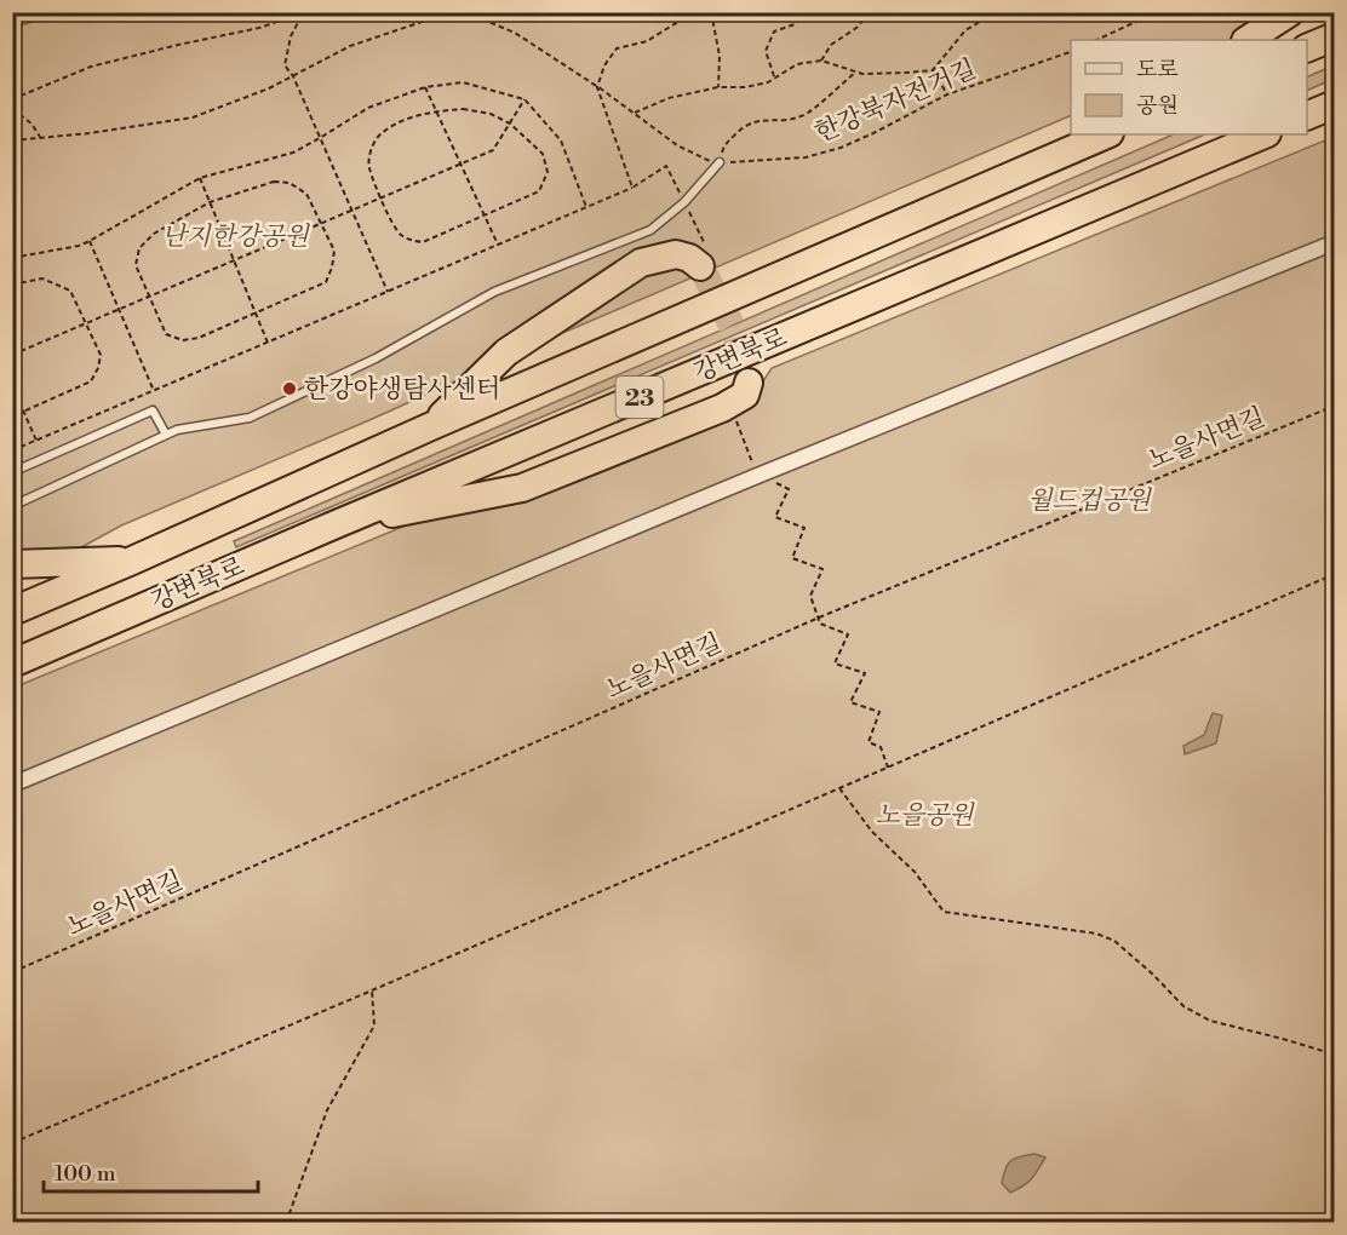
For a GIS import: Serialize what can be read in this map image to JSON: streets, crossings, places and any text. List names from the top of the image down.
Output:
{
  "streets": {
    "highway": ["강변북로", "23"],
    "path": ["한강북자전거길", "노을사면길"]
  },
  "parks": ["난지한강공원", "월드컵공원", "노을공원"],
  "places": ["한강야생탐사센터"],
  "legend": ["도로", "공원"],
  "scale_bar": "100 m"
}
